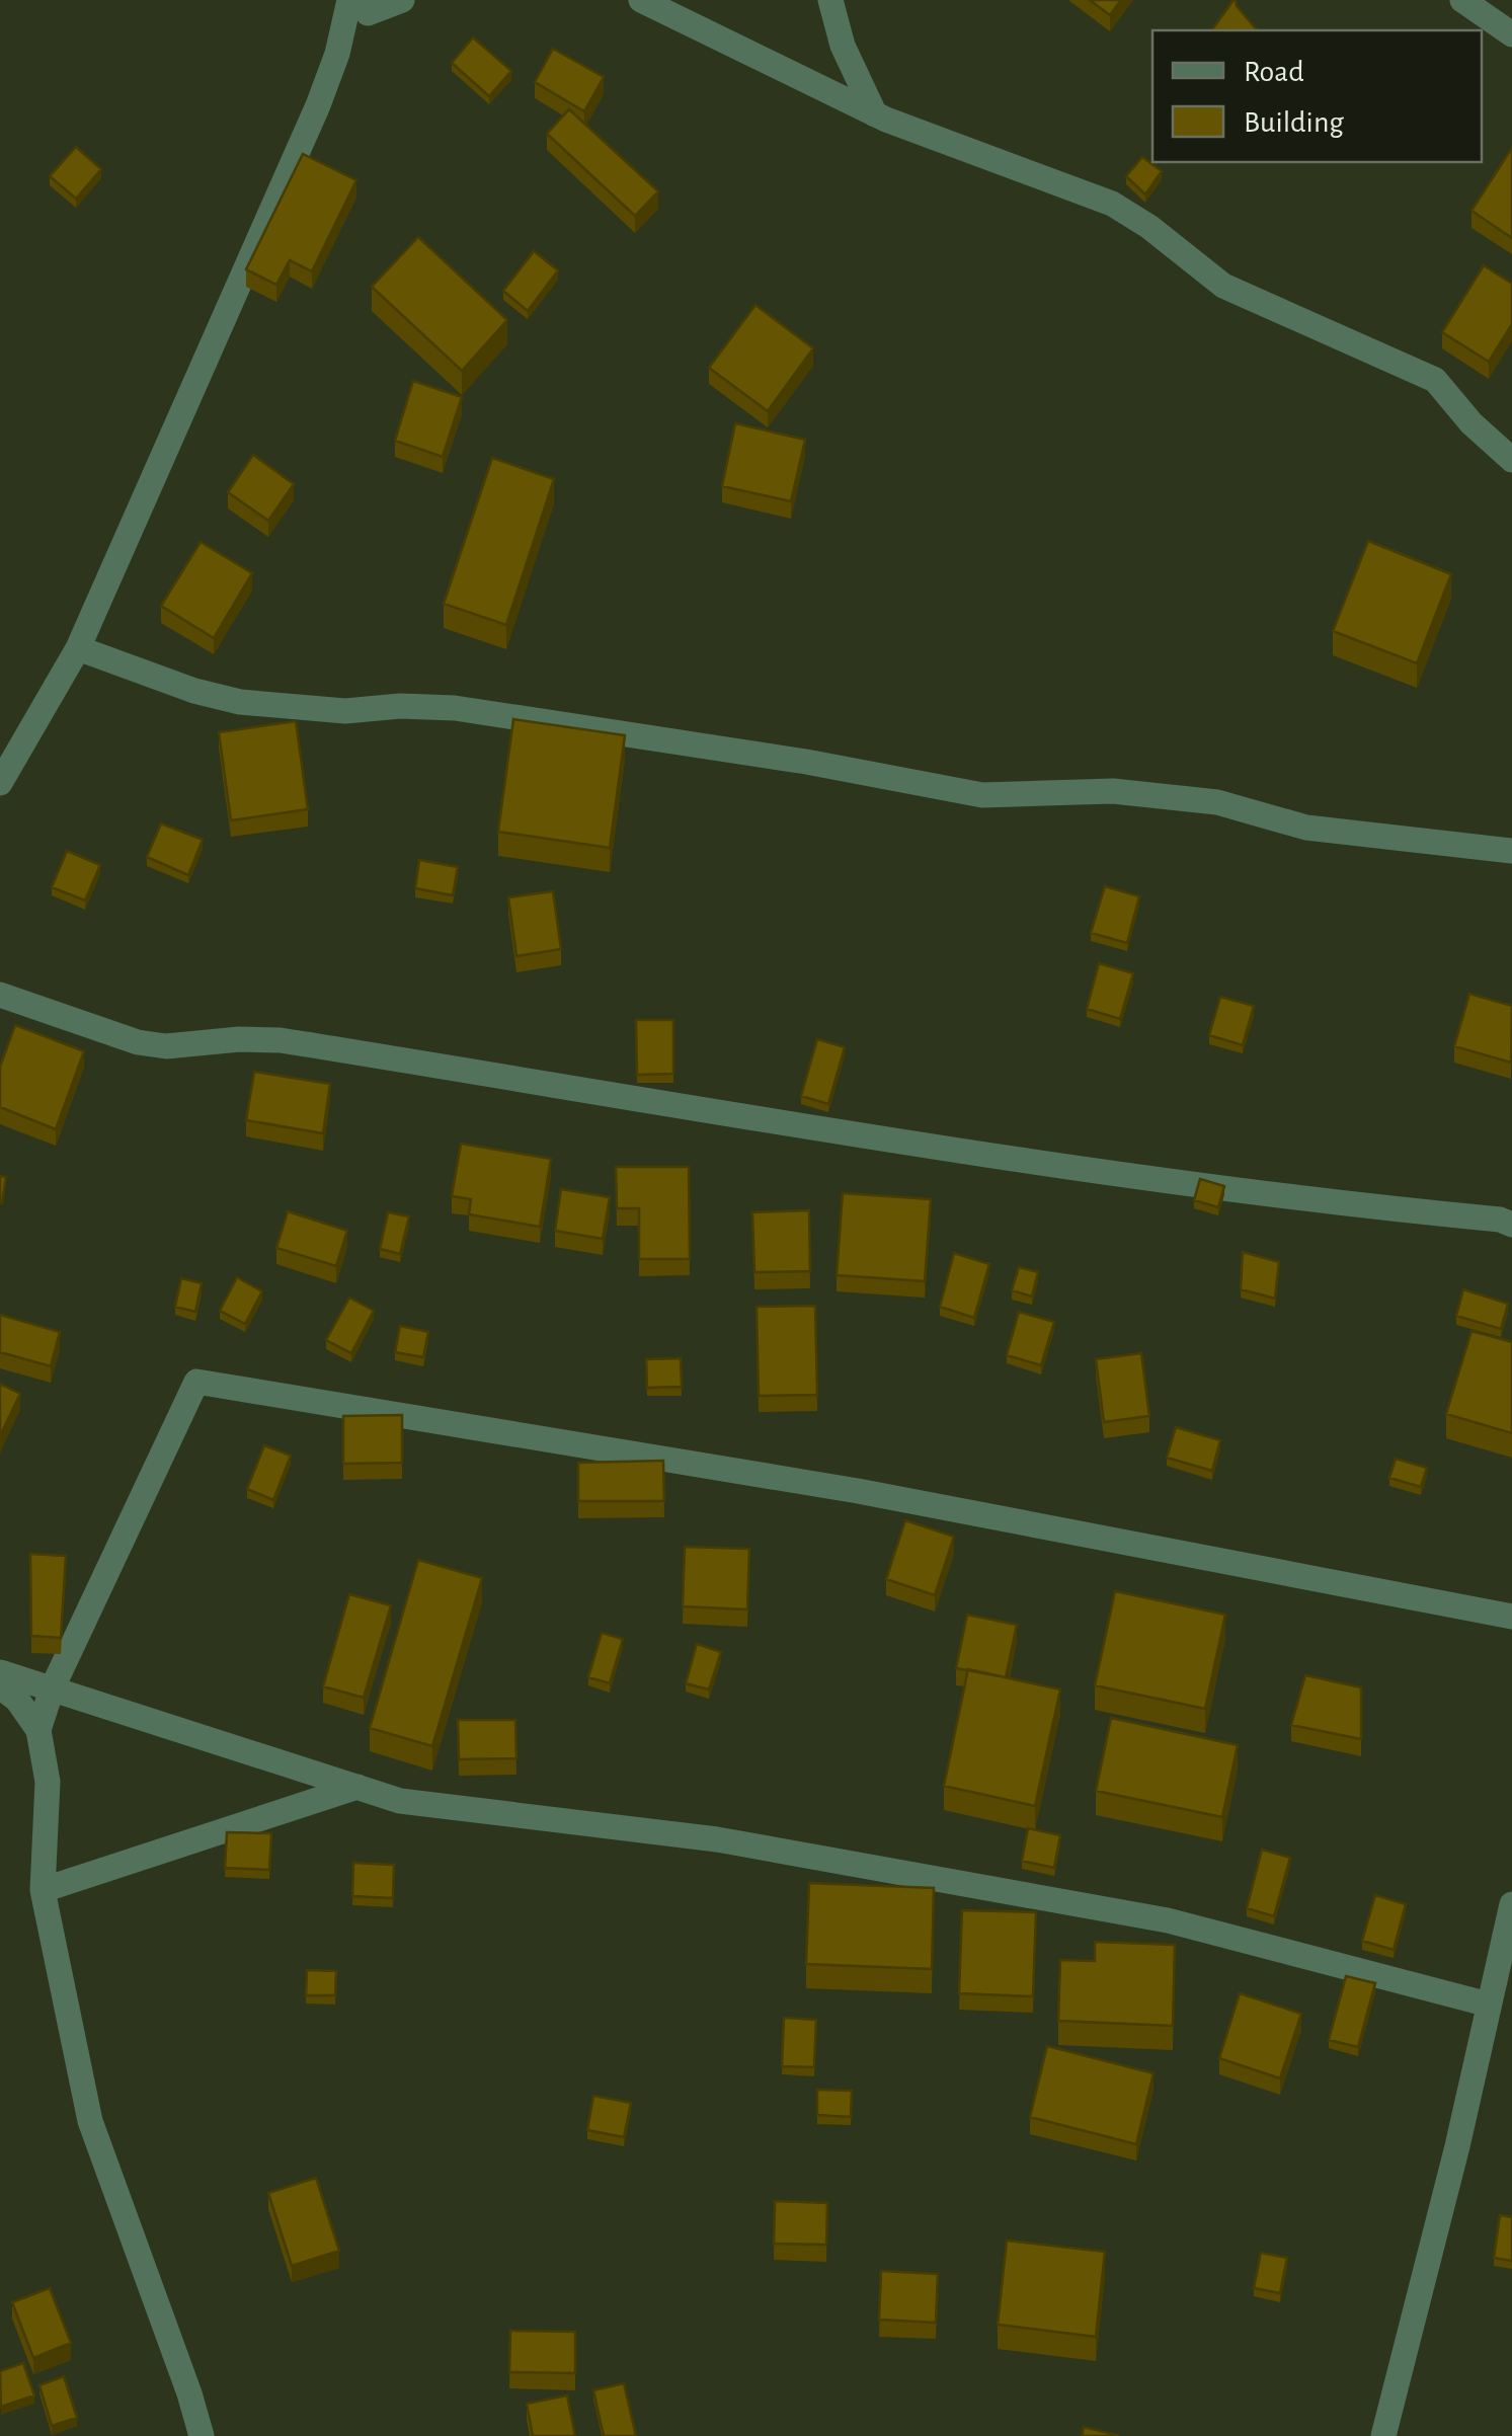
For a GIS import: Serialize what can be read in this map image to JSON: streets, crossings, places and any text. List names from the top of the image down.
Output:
{
  "legend": ["Road", "Building"]
}
